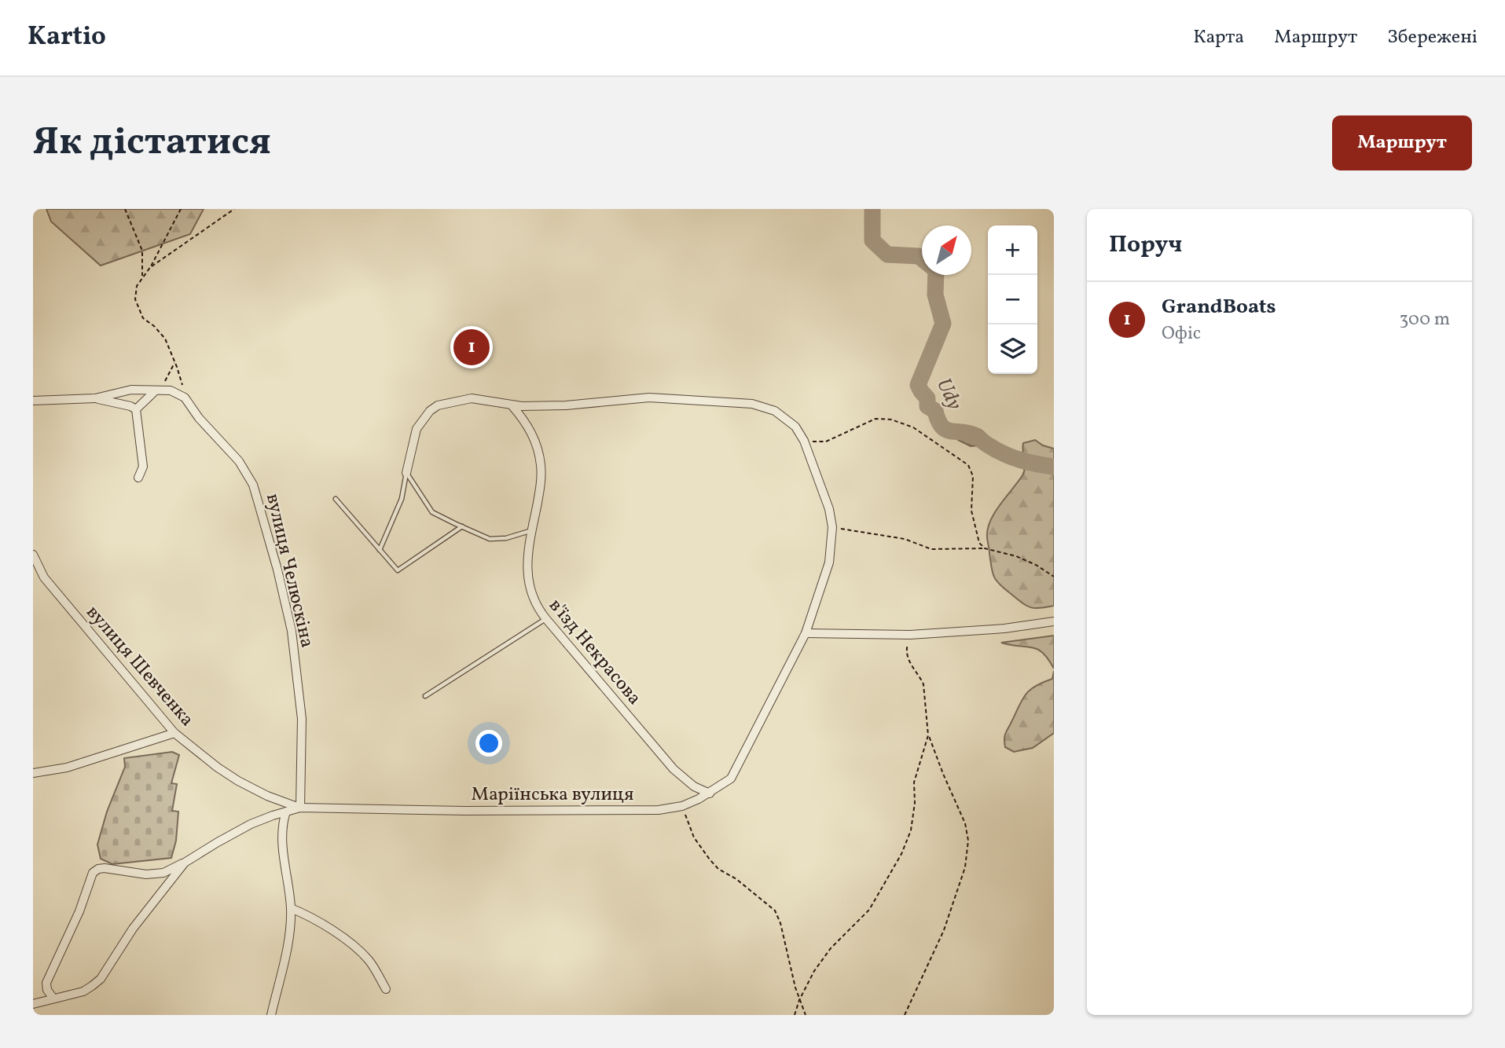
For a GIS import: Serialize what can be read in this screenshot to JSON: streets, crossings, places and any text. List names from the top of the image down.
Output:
{
  "streets": {
    "street": [
      "вулиця Челюскіна",
      "в'їзд Некрасова",
      "вулиця Шевченка",
      "Маріїнська вулиця"
    ]
  },
  "crossings": [
    ["вулиця Челюскіна", "вулиця Шевченка"],
    ["вулиця Челюскіна", "Маріїнська вулиця"],
    ["в'їзд Некрасова", "Маріїнська вулиця"],
    ["вулиця Шевченка", "Маріїнська вулиця"]
  ],
  "water": ["Udy"],
  "north": "top right",
  "page": {
    "header": "Kartio",
    "nav": ["Карта", "Маршрут", "Збережені"],
    "buttons": "Маршрут",
    "title": "Як дістатися",
    "heading": "Поруч",
    "map_buttons": ["+", "−"],
    "list": [
      {
        "mark": "1",
        "name": "GrandBoats",
        "note": "Офіс",
        "value": "300 m"
      }
    ],
    "pins": "1"
  }
}
